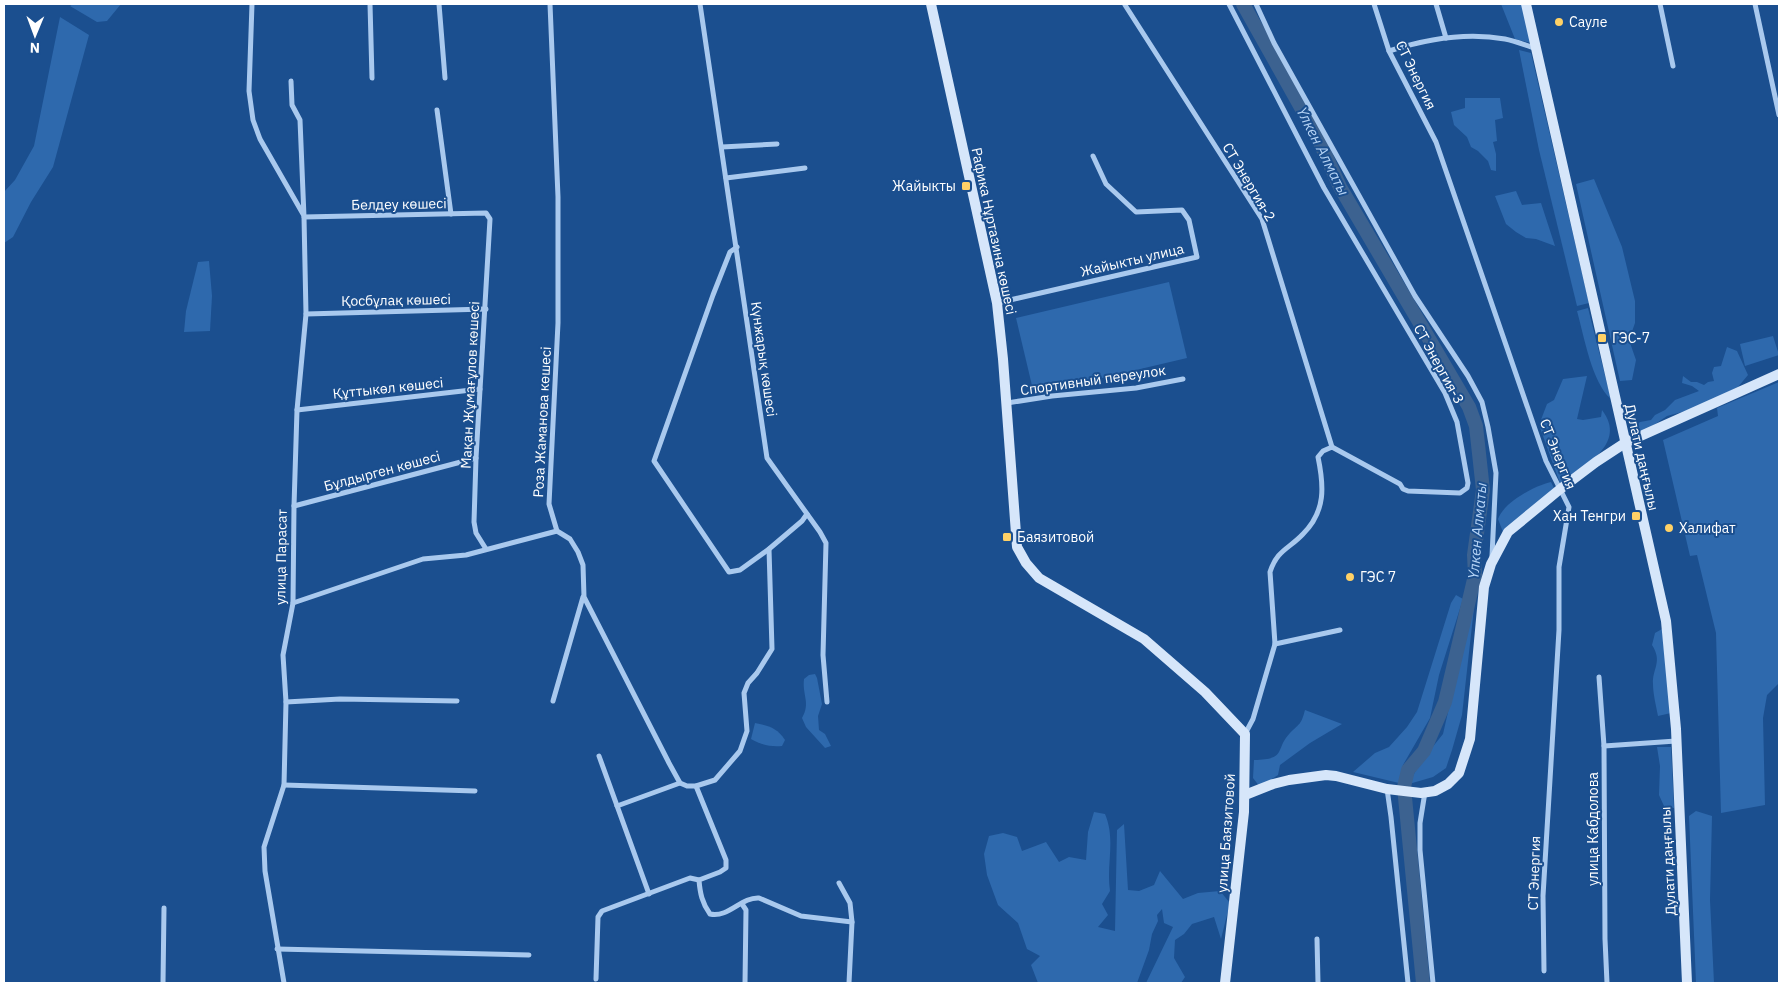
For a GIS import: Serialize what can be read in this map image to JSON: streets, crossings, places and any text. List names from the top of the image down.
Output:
{
  "streets": {
    "street": [
      "СТ Энергия",
      "СТ Энергия-2",
      "Белдеу көшесі",
      "Рафика Нұртазина көшесі",
      "Жайыкты улица",
      "Қосбұлақ көшесі",
      "Күнжарық көшесі",
      "СТ Энергия-3",
      "Спортивный переулок",
      "Мақан Жұмағұлов көшесі",
      "Құттыкөл көшесі",
      "Роза Жаманова көшесі",
      "Дулати даңғылы",
      "Бұлдырген көшесі",
      "улица Парасат",
      "улица Кабдолова",
      "улица Баязитовой"
    ]
  },
  "crossings": [
    ["СТ Энергия-2", "СТ Энергия-3"],
    ["Белдеу көшесі", "Мақан Жұмағұлов көшесі"],
    ["Белдеу көшесі", "улица Парасат"],
    ["Рафика Нұртазина көшесі", "Жайыкты улица"],
    ["Рафика Нұртазина көшесі", "Спортивный переулок"],
    ["Рафика Нұртазина көшесі", "улица Баязитовой"],
    ["Қосбұлақ көшесі", "Мақан Жұмағұлов көшесі"],
    ["Қосбұлақ көшесі", "улица Парасат"],
    ["Мақан Жұмағұлов көшесі", "Құттыкөл көшесі"],
    ["Мақан Жұмағұлов көшесі", "Бұлдырген көшесі"],
    ["Құттыкөл көшесі", "улица Парасат"],
    ["Бұлдырген көшесі", "улица Парасат"]
  ],
  "water": ["Үлкен Алматы"],
  "places": {
    "other": ["Сауле", "Халифат", "ГЭС 7"],
    "transit": [
      "Жайыкты",
      "ГЭС-7",
      "Хан Тенгри",
      "Баязитовой"
    ]
  },
  "north": "bottom"
}
